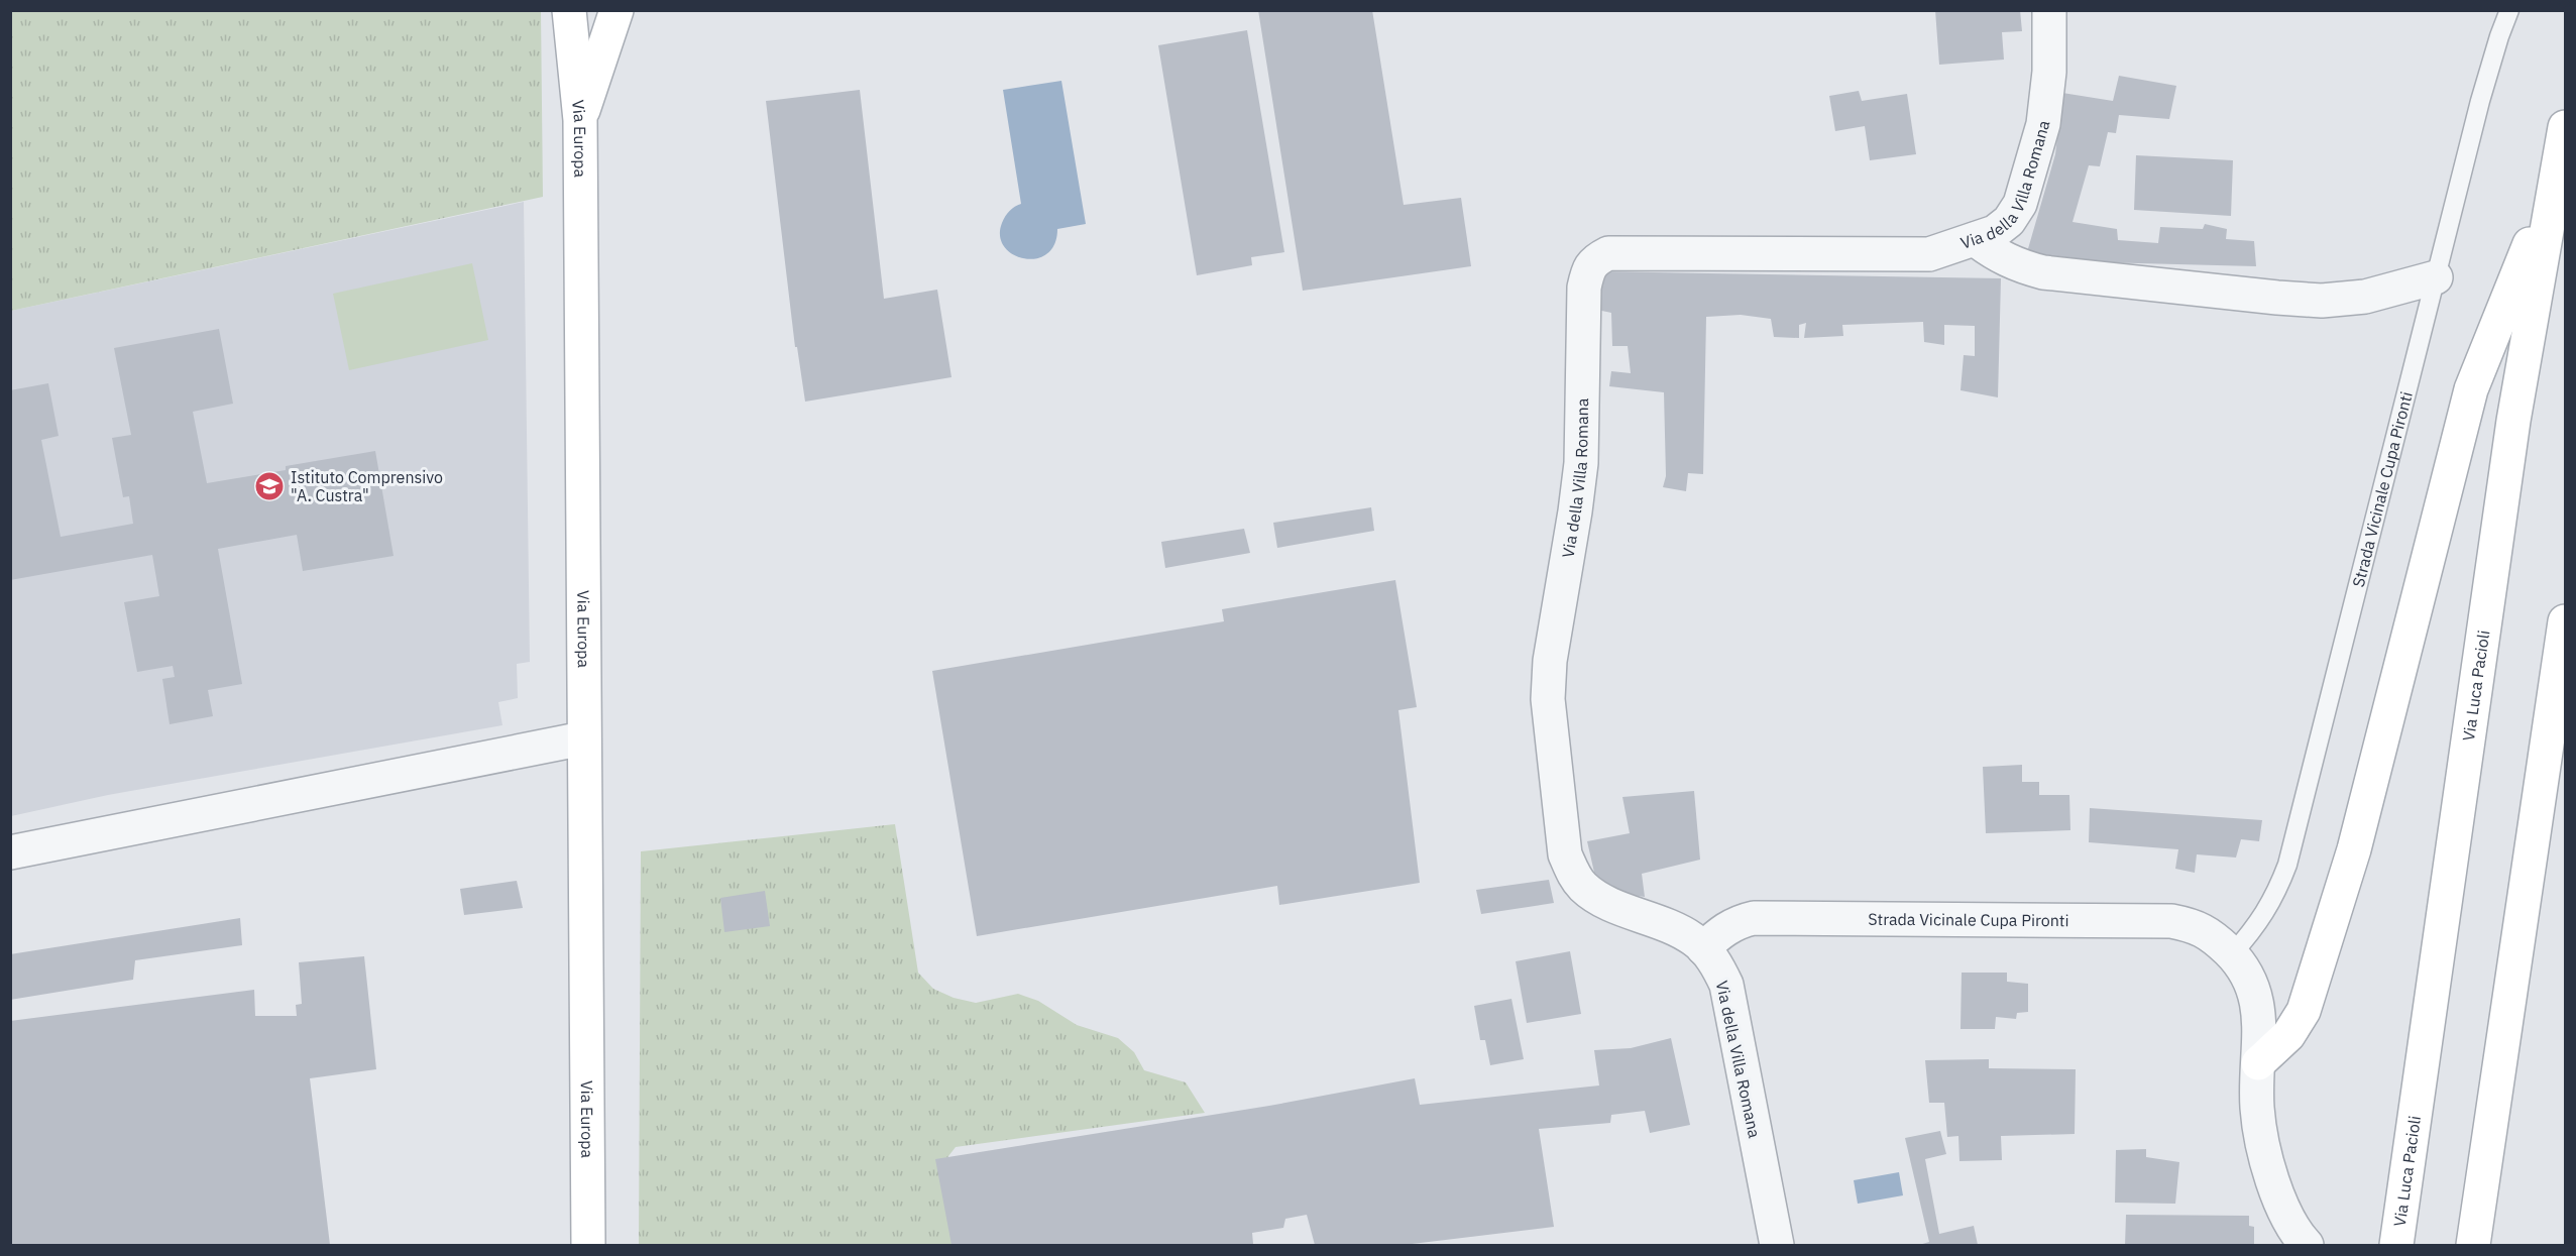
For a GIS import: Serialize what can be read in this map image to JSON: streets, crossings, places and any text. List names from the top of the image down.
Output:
{
  "streets": {
    "main road": ["Via Europa", "Via Luca Pacioli"],
    "street": ["Via della Villa Romana", "Strada Vicinale Cupa Pironti"]
  },
  "crossings": [
    ["Via della Villa Romana", "Strada Vicinale Cupa Pironti"]
  ],
  "places": {
    "school or university": ["Istituto Comprensivo \"A. Custra\""]
  }
}
